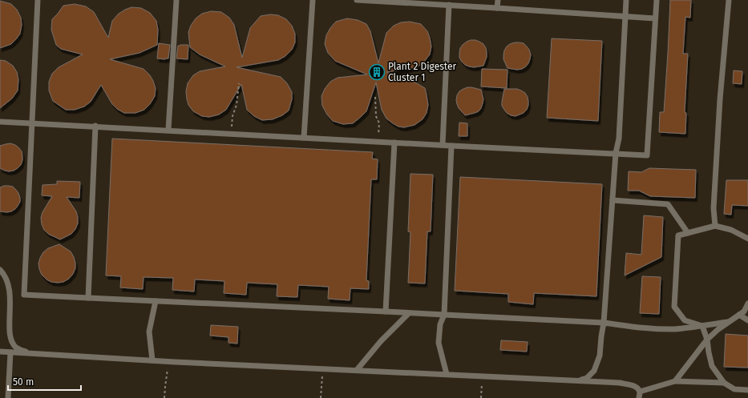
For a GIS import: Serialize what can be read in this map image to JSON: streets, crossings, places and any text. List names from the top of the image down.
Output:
{
  "places": {
    "building": ["Plant 2 Digester Cluster 1"]
  },
  "scale_bar": "50 m"
}
